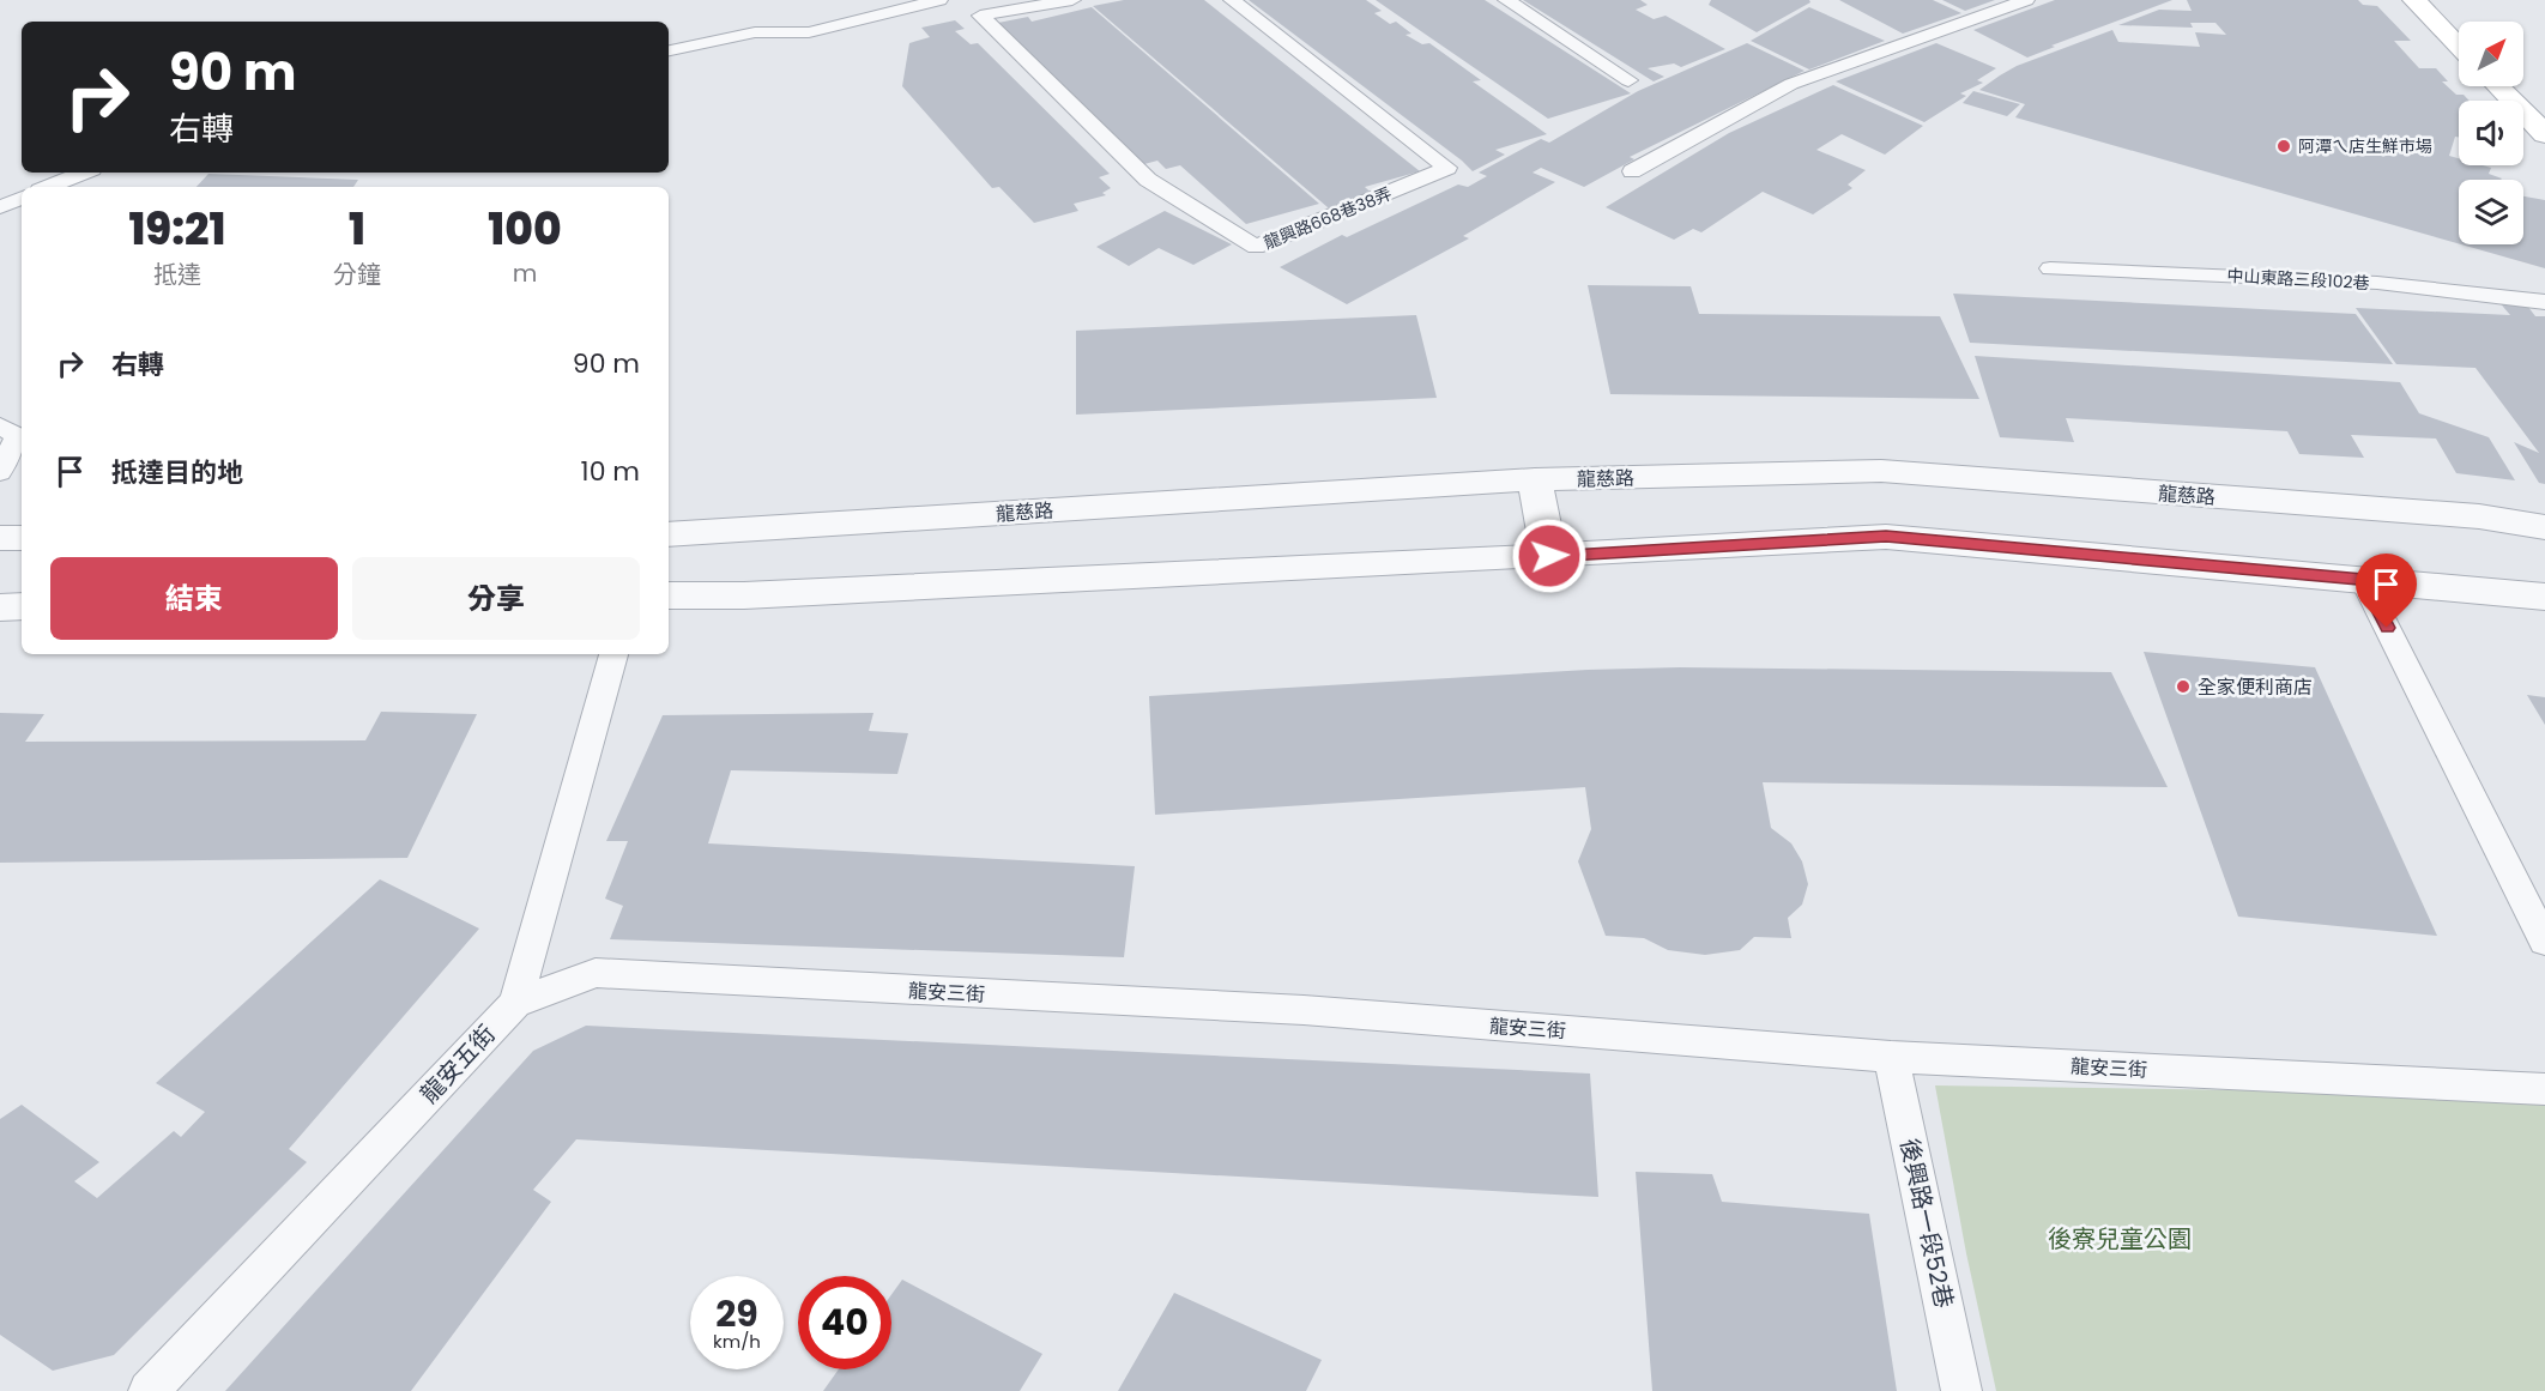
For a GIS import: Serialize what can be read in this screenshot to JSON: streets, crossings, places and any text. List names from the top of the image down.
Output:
{
  "streets": {
    "street": ["龍慈路"],
    "lane": [
      "龍興路668巷38弄",
      "中山東路三段102巷",
      "龍安三街",
      "龍安五街",
      "後興路一段52巷"
    ]
  },
  "crossings": [
    ["龍安三街", "龍安五街"],
    ["龍安三街", "後興路一段52巷"]
  ],
  "parks": ["後寮兒童公園"],
  "places": ["阿潭ㄟ店生鮮市場", "全家便利商店"],
  "north": "top right",
  "page": {
    "turn": ["90 m", "右轉"],
    "eta": [
      "19:21",
      "抵達",
      "1",
      "分鐘",
      "100",
      "m"
    ],
    "list": [
      {
        "name": "右轉",
        "value": "90 m"
      },
      {
        "name": "抵達目的地",
        "value": "10 m"
      }
    ],
    "buttons": ["結束", "分享"],
    "speed": "29 km/h",
    "limit": "40"
  }
}
